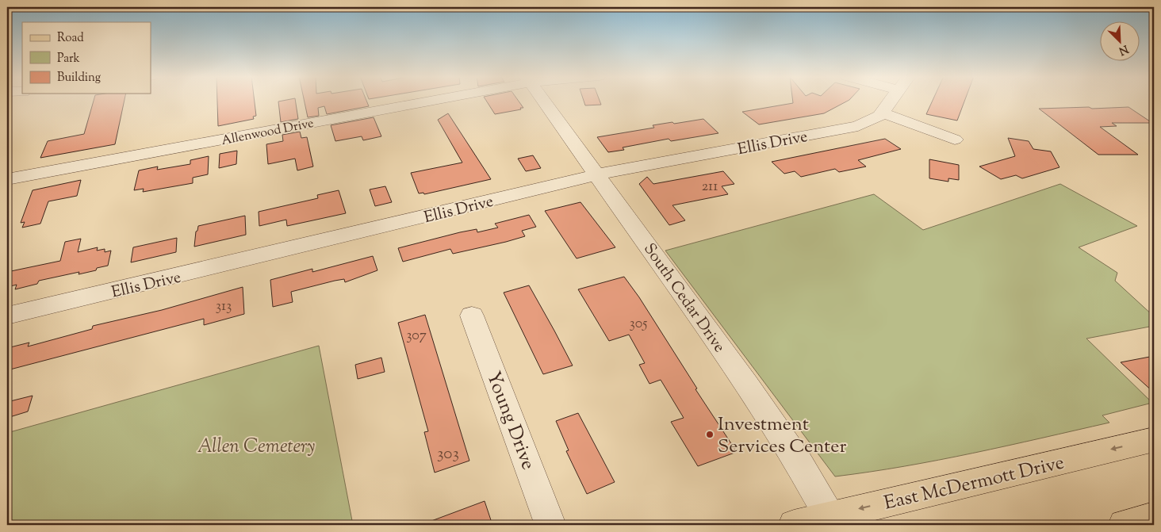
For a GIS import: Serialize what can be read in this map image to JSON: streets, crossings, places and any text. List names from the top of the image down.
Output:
{
  "streets": {
    "main road": ["East McDermott Drive"],
    "street": [
      "Allenwood Drive",
      "Ellis Drive",
      "South Cedar Drive",
      "Young Drive"
    ]
  },
  "crossings": [
    ["Ellis Drive", "South Cedar Drive"],
    ["South Cedar Drive", "East McDermott Drive"]
  ],
  "one_way": ["East McDermott Drive"],
  "parks": ["Allen Cemetery"],
  "places": ["Investment Services Center"],
  "house_numbers": [
    "211",
    "313",
    "305",
    "307",
    "303"
  ],
  "legend": ["Road", "Park", "Building"],
  "north": "bottom right"
}
